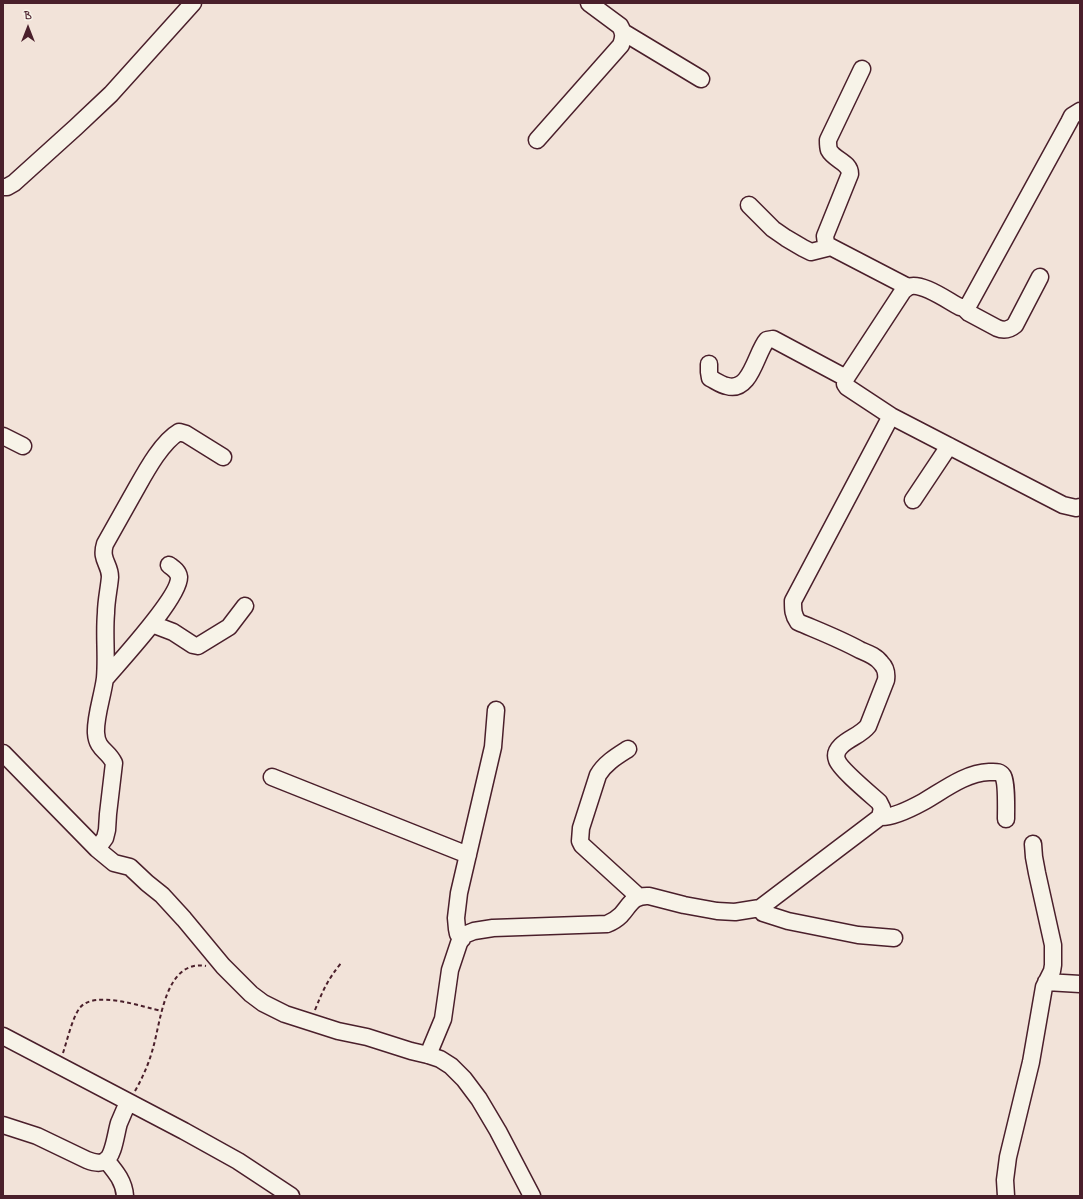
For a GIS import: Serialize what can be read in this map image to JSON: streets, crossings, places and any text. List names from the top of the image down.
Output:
{
  "north": "top"
}
